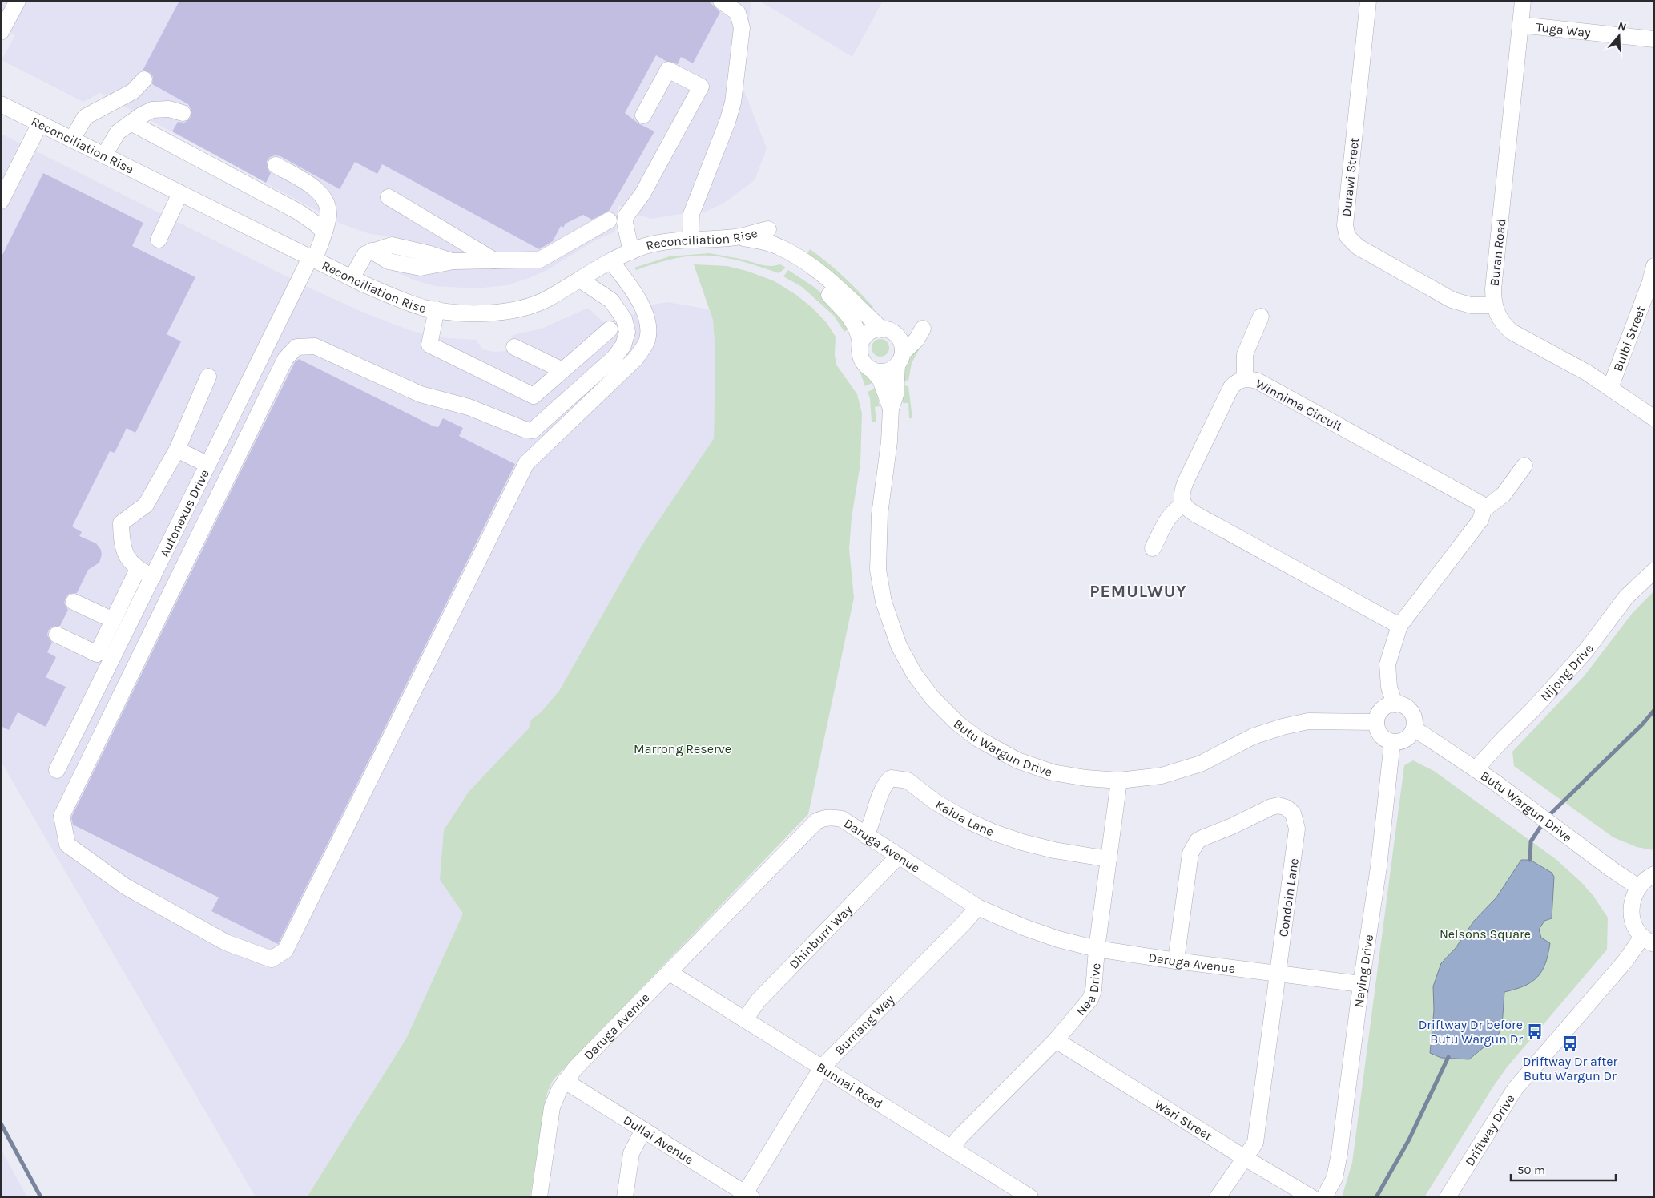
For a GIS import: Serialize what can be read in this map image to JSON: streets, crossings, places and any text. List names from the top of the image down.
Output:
{
  "streets": {
    "street": [
      "Tuga Way",
      "Reconciliation Rise",
      "Durawi Street",
      "Buran Road",
      "Bulbi Street",
      "Winnima Circuit",
      "Autonexus Drive",
      "Nijong Drive",
      "Butu Wargun Drive",
      "Kalua Lane",
      "Daruga Avenue",
      "Condoin Lane",
      "Dhinburri Way",
      "Naying Drive",
      "Nea Drive",
      "Burriang Way",
      "Bunnai Road",
      "Wari Street",
      "Driftway Drive",
      "Dullai Avenue"
    ]
  },
  "crossings": [
    ["Tuga Way", "Buran Road"],
    ["Reconciliation Rise", "Autonexus Drive"],
    ["Reconciliation Rise", "Butu Wargun Drive"],
    ["Durawi Street", "Buran Road"],
    ["Buran Road", "Bulbi Street"],
    ["Nijong Drive", "Butu Wargun Drive"],
    ["Butu Wargun Drive", "Naying Drive"],
    ["Butu Wargun Drive", "Nea Drive"],
    ["Kalua Lane", "Daruga Avenue"],
    ["Kalua Lane", "Nea Drive"],
    ["Daruga Avenue", "Condoin Lane"],
    ["Daruga Avenue", "Dhinburri Way"],
    ["Daruga Avenue", "Naying Drive"],
    ["Daruga Avenue", "Nea Drive"],
    ["Daruga Avenue", "Burriang Way"],
    ["Daruga Avenue", "Bunnai Road"],
    ["Daruga Avenue", "Dullai Avenue"],
    ["Condoin Lane", "Wari Street"],
    ["Dhinburri Way", "Bunnai Road"],
    ["Nea Drive", "Bunnai Road"],
    ["Nea Drive", "Wari Street"],
    ["Burriang Way", "Bunnai Road"],
    ["Burriang Way", "Dullai Avenue"]
  ],
  "districts": ["PEMULWUY"],
  "parks": ["Marrong Reserve", "Nelsons Square"],
  "places": {
    "bus stop": ["Driftway Dr before Butu Wargun Dr", "Driftway Dr after Butu Wargun Dr"]
  },
  "scale_bar": "50 m",
  "north": "top"
}
